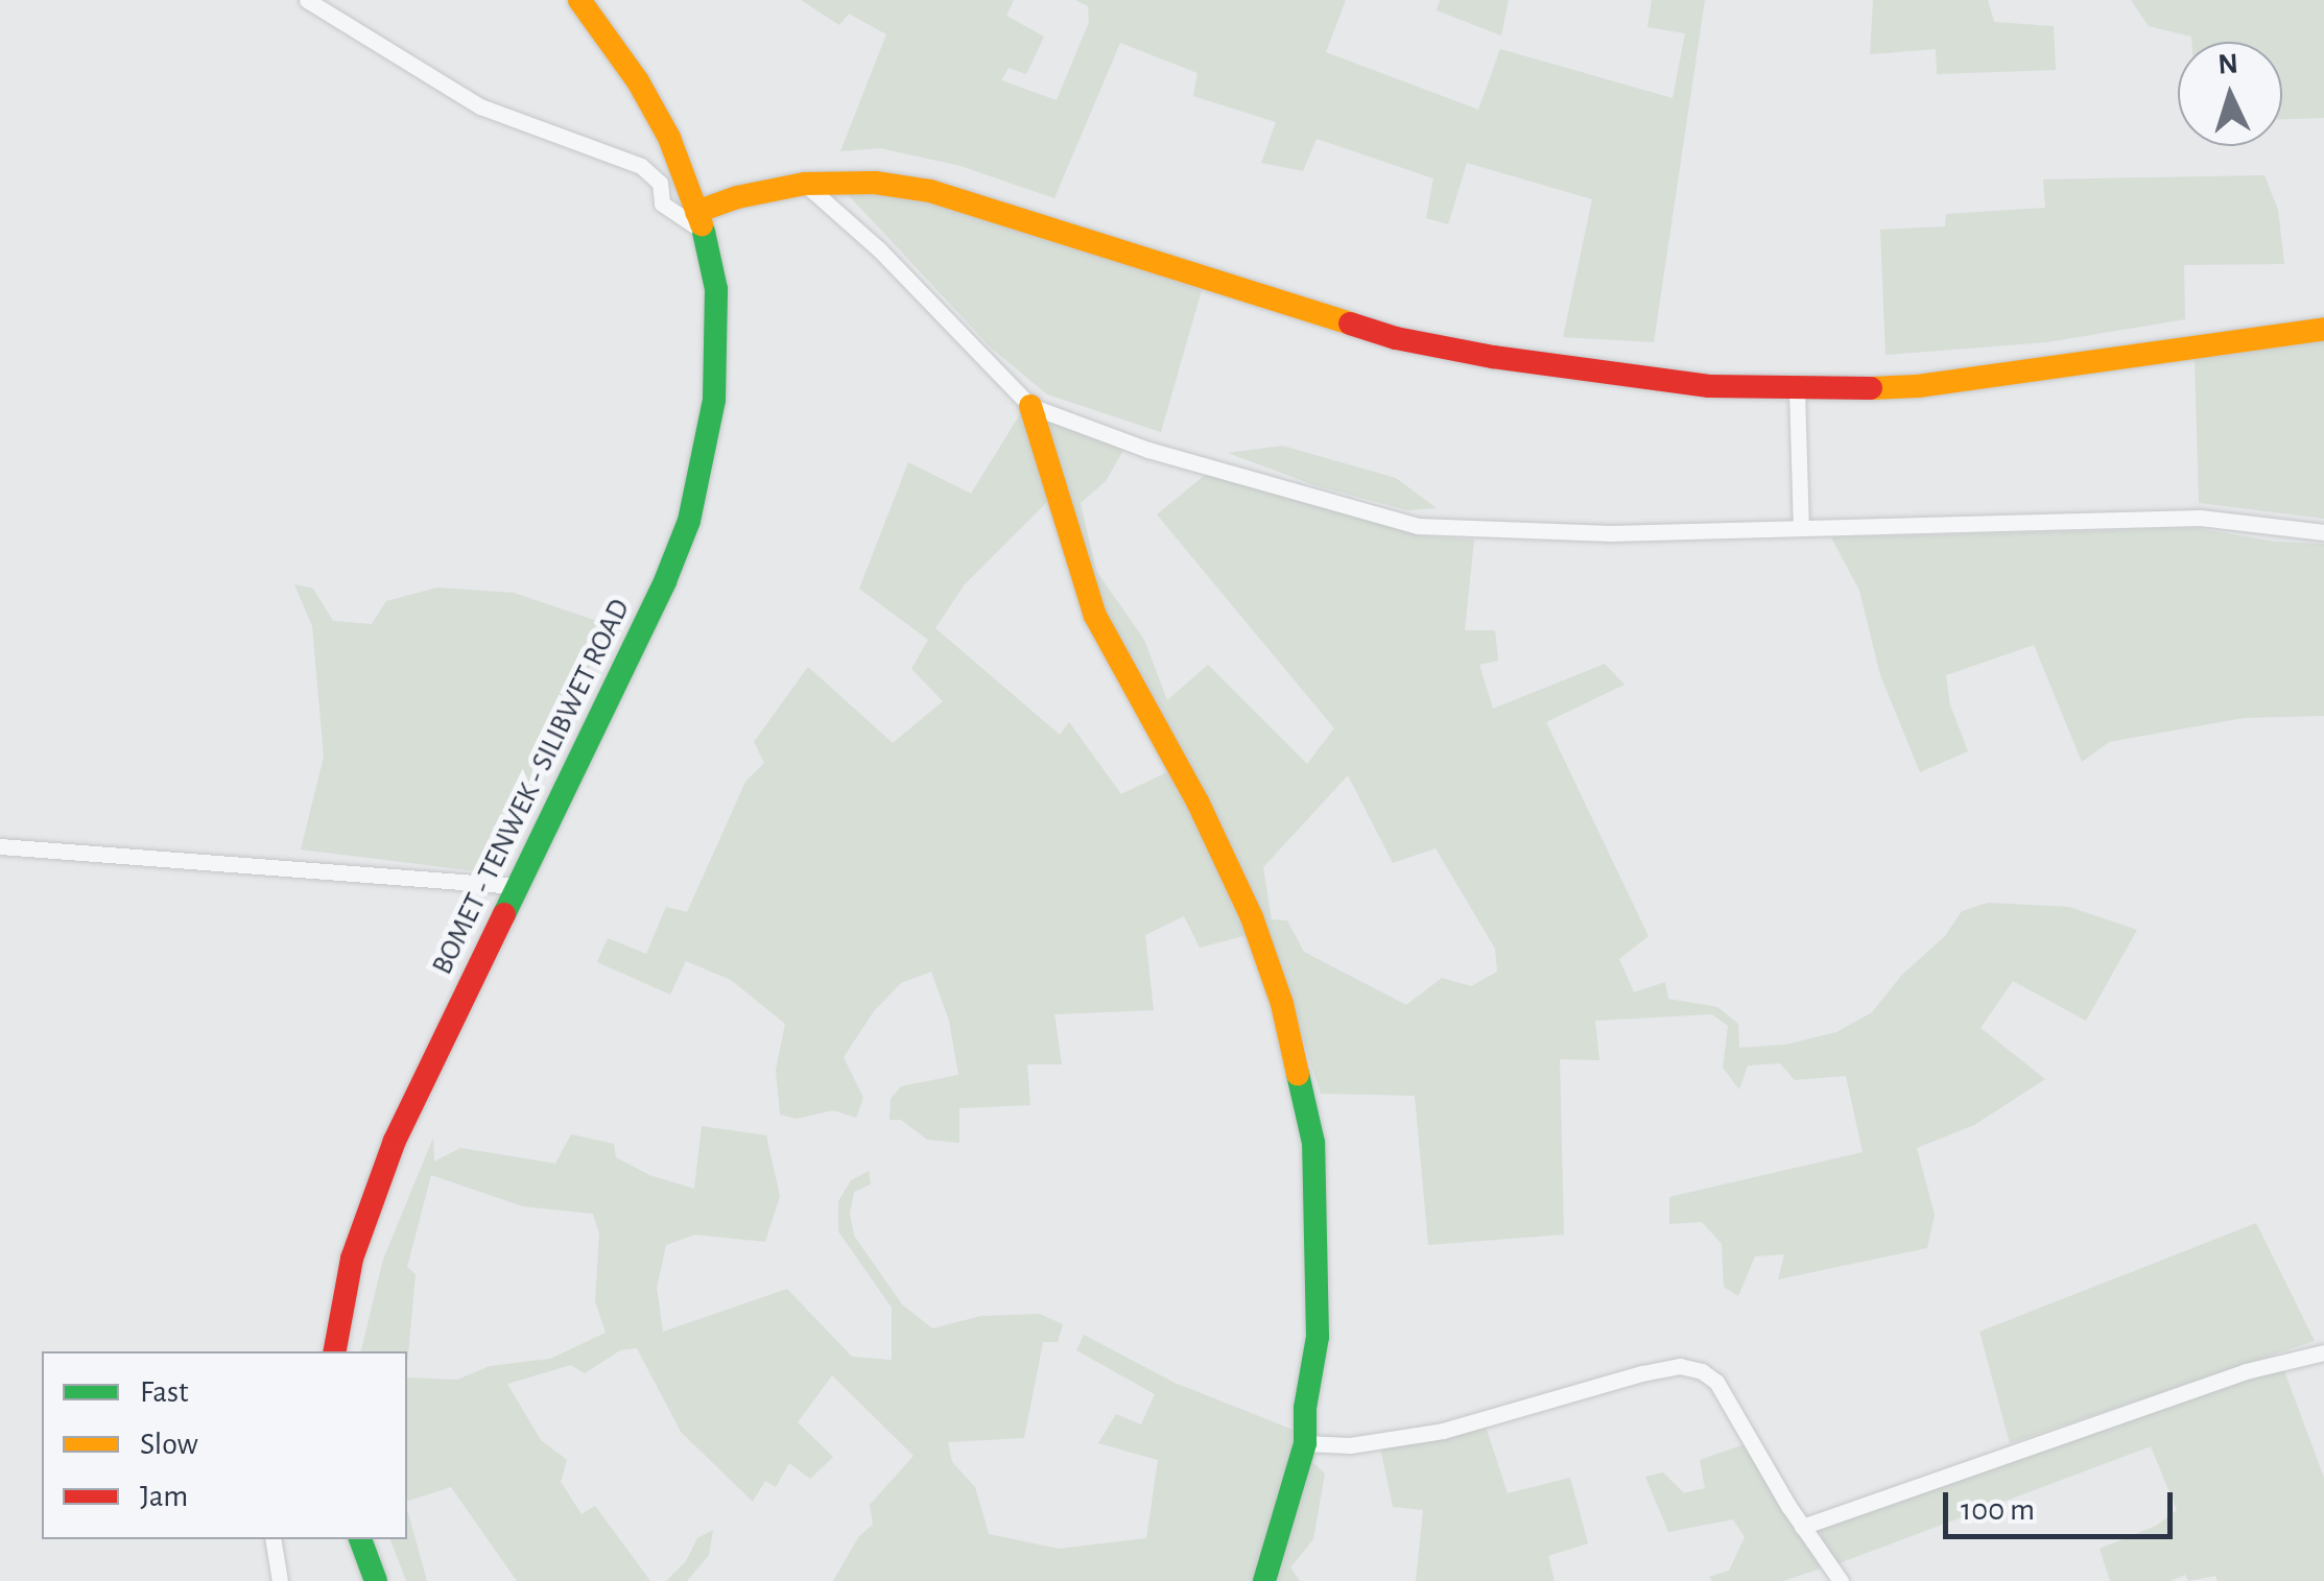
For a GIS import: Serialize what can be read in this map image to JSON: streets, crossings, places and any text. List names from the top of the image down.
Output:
{
  "streets": {
    "street": ["BOMET - TENWEK - SILIBWET ROAD"]
  },
  "legend": ["Fast", "Slow", "Jam"],
  "scale_bar": "100 m",
  "north": "top"
}
